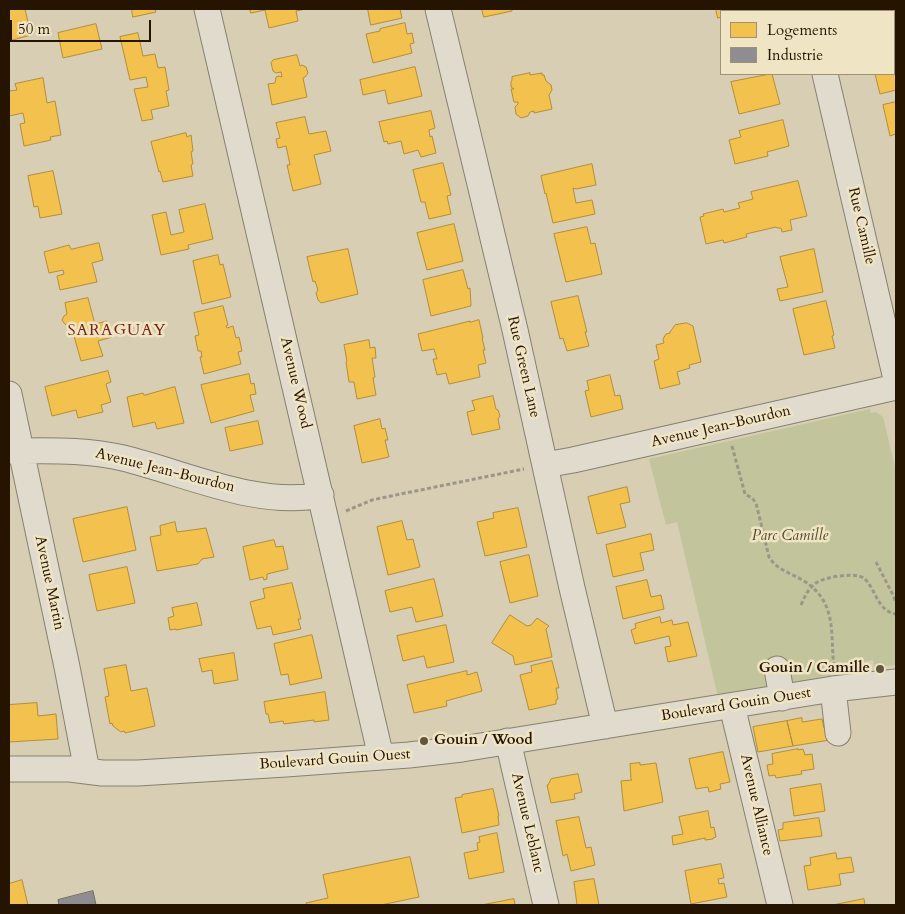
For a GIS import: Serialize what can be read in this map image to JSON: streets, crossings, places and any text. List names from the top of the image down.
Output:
{
  "streets": {
    "street": [
      "Rue Camille",
      "Rue Green Lane",
      "Avenue Wood",
      "Avenue Jean-Bourdon",
      "Avenue Martin",
      "Boulevard Gouin Ouest",
      "Avenue Alliance",
      "Avenue Leblanc"
    ]
  },
  "crossings": [
    ["Rue Green Lane", "Avenue Jean-Bourdon"],
    ["Rue Green Lane", "Boulevard Gouin Ouest"],
    ["Avenue Wood", "Avenue Jean-Bourdon"],
    ["Avenue Wood", "Boulevard Gouin Ouest"],
    ["Avenue Jean-Bourdon", "Avenue Martin"],
    ["Avenue Martin", "Boulevard Gouin Ouest"],
    ["Boulevard Gouin Ouest", "Avenue Alliance"],
    ["Boulevard Gouin Ouest", "Avenue Leblanc"]
  ],
  "districts": ["SARAGUAY"],
  "parks": ["Parc Camille"],
  "places": ["Gouin / Camille", "Gouin / Wood"],
  "legend": ["Logements", "Industrie"],
  "scale_bar": "50 m"
}
